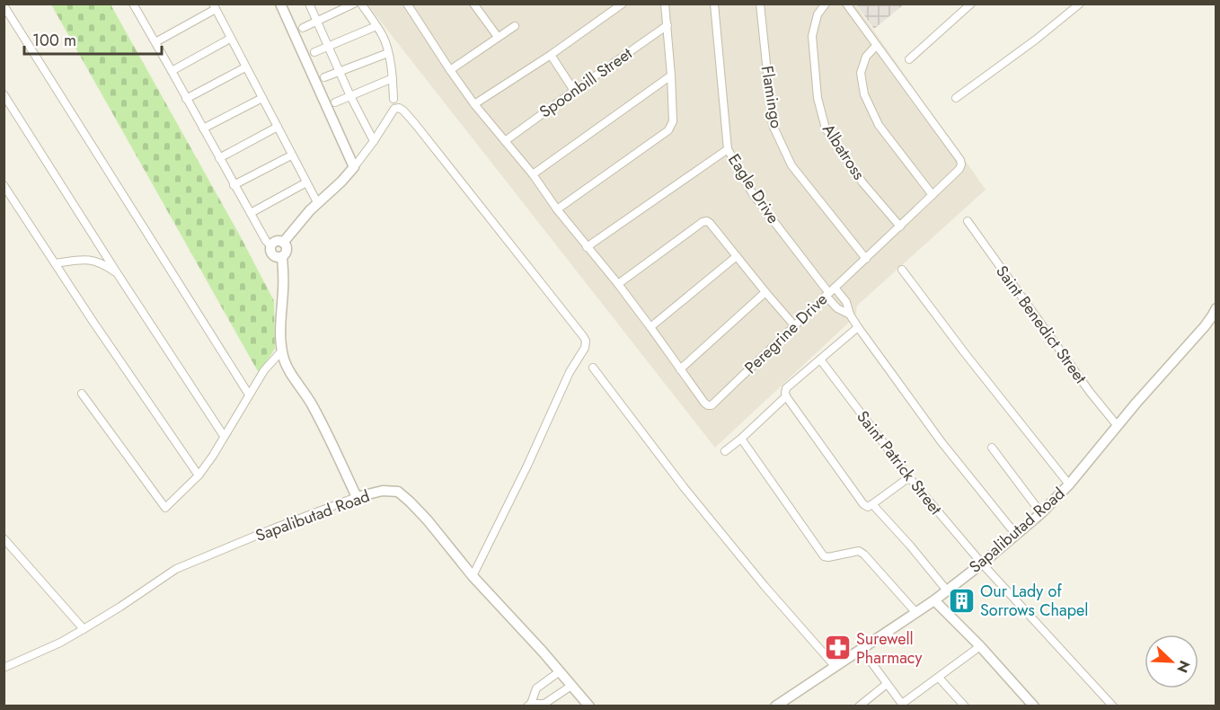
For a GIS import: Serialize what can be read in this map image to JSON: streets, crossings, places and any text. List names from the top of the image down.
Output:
{
  "streets": {
    "street": [
      "Spoonbill Street",
      "Flamingo",
      "Albatross",
      "Eagle Drive",
      "Saint Benedict Street",
      "Peregrine Drive",
      "Saint Patrick Street",
      "Sapalibutad Road"
    ]
  },
  "crossings": [
    ["Spoonbill Street", "Peregrine Drive"],
    ["Flamingo", "Peregrine Drive"],
    ["Albatross", "Peregrine Drive"],
    ["Eagle Drive", "Peregrine Drive"],
    ["Saint Benedict Street", "Sapalibutad Road"],
    ["Saint Patrick Street", "Sapalibutad Road"]
  ],
  "places": {
    "building": ["Our Lady of Sorrows Chapel"],
    "pharmacy": ["Surewell Pharmacy"]
  },
  "scale_bar": "100 m",
  "north": "bottom right"
}
